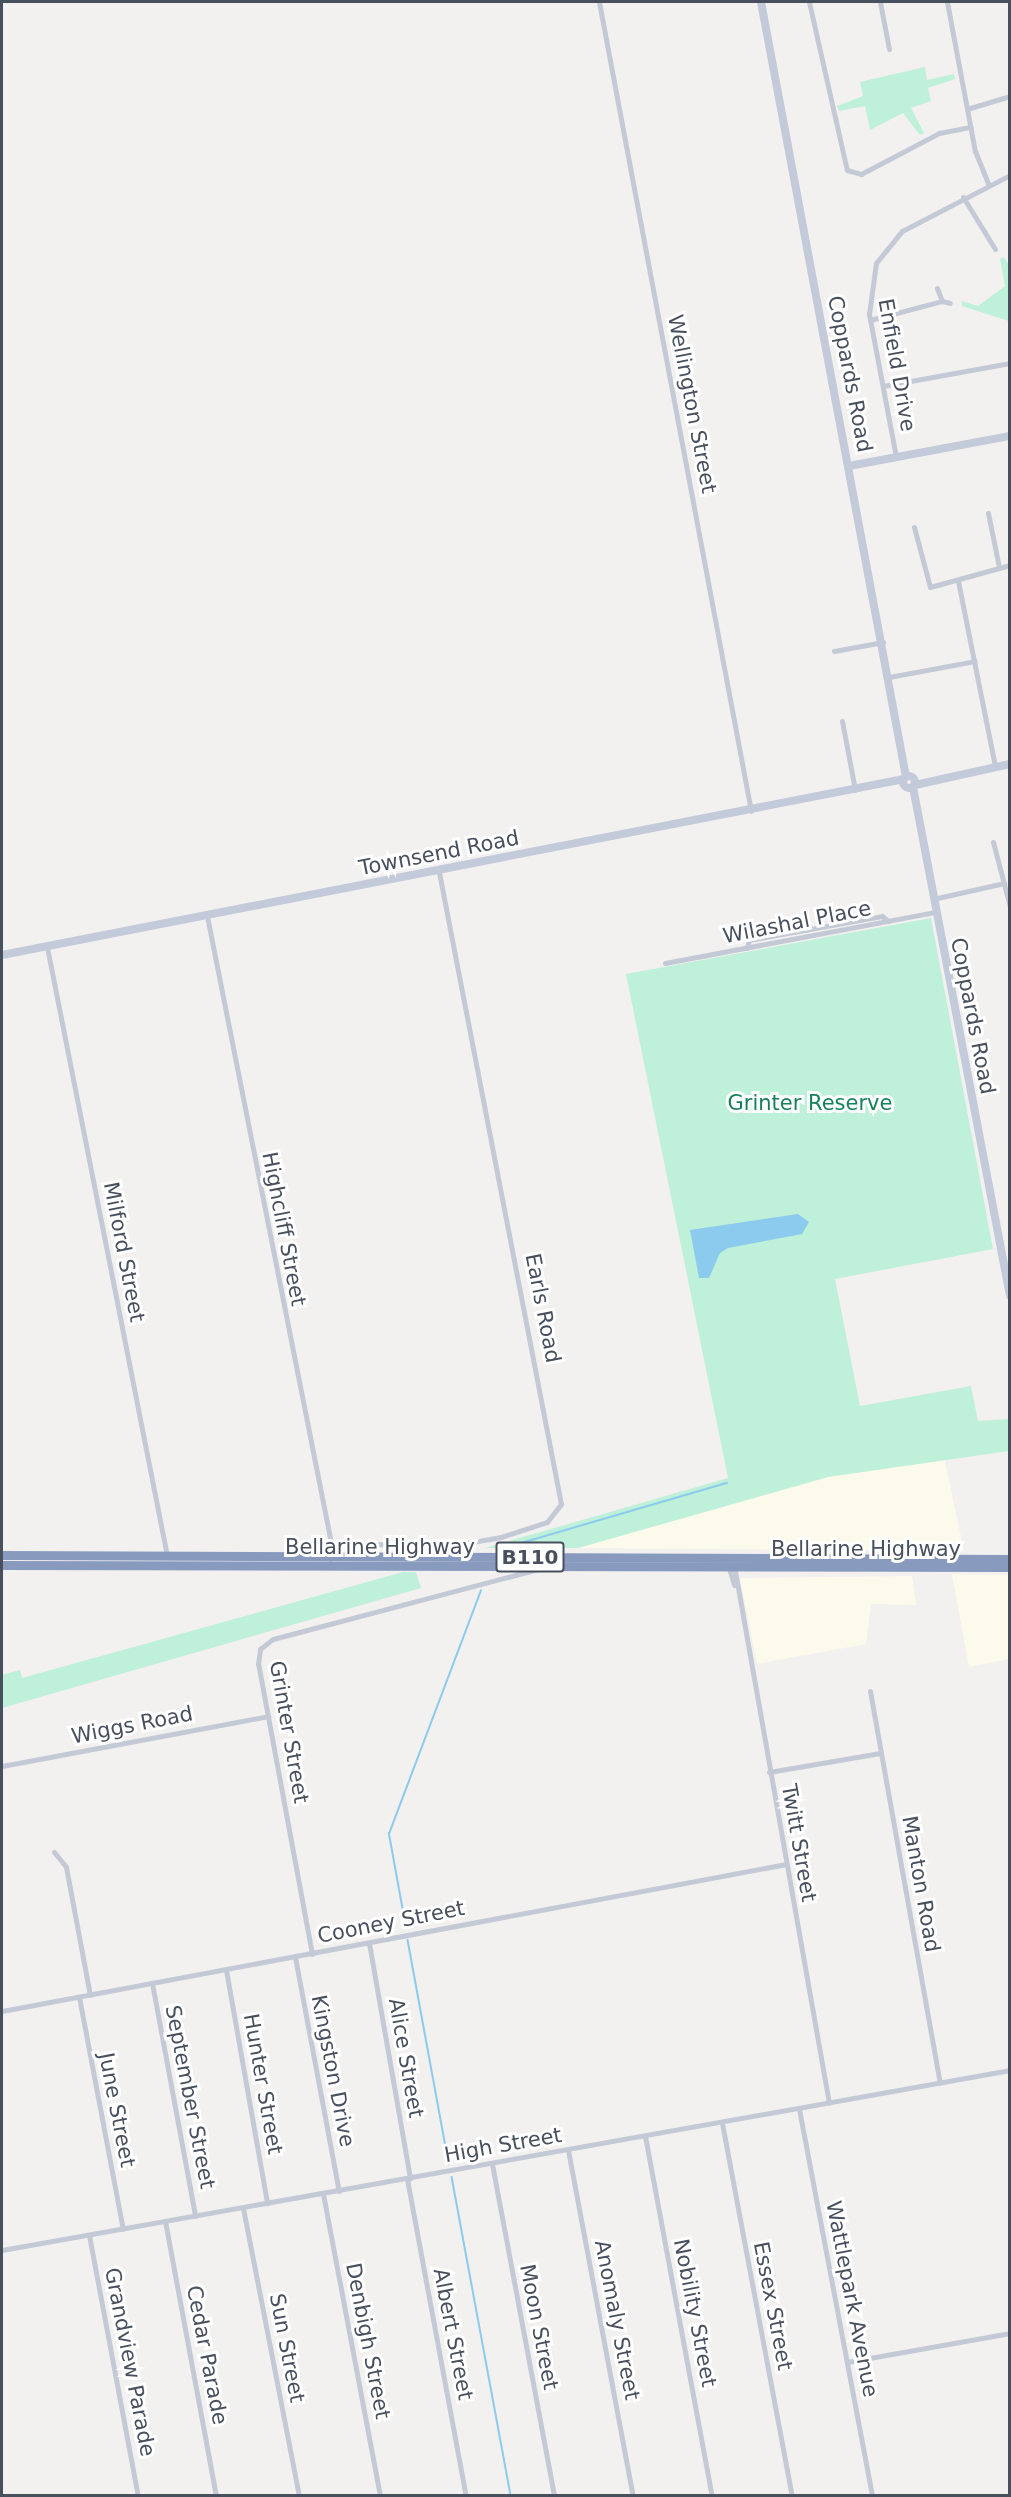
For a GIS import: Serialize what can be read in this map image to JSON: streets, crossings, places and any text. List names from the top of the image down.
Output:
{
  "streets": {
    "highway": ["Bellarine Highway", "B110"],
    "street": [
      "Enfield Drive",
      "Coppards Road",
      "Wellington Street",
      "Townsend Road",
      "Wilashal Place",
      "Highcliff Street",
      "Milford Street",
      "Earls Road",
      "Wiggs Road",
      "Grinter Street",
      "Twitt Street",
      "Manton Road",
      "Cooney Street",
      "Alice Street",
      "Kingston Drive",
      "Hunter Street",
      "September Street",
      "June Street",
      "High Street",
      "Wattlepark Avenue",
      "Essex Street",
      "Nobility Street",
      "Anomaly Street",
      "Moon Street",
      "Albert Street",
      "Denbigh Street",
      "Sun Street",
      "Cedar Parade",
      "Grandview Parade"
    ]
  },
  "crossings": [
    ["Coppards Road", "Townsend Road"],
    ["Coppards Road", "Wilashal Place"],
    ["Wellington Street", "Townsend Road"],
    ["Townsend Road", "Highcliff Street"],
    ["Townsend Road", "Milford Street"],
    ["Townsend Road", "Earls Road"],
    ["Highcliff Street", "Earls Road"],
    ["Highcliff Street", "Bellarine Highway"],
    ["Milford Street", "Bellarine Highway"],
    ["Earls Road", "Bellarine Highway"],
    ["Bellarine Highway", "Grinter Street"],
    ["Bellarine Highway", "Twitt Street"],
    ["Wiggs Road", "Grinter Street"],
    ["Grinter Street", "Cooney Street"],
    ["Twitt Street", "Cooney Street"],
    ["Twitt Street", "High Street"],
    ["Manton Road", "High Street"],
    ["Cooney Street", "Alice Street"],
    ["Cooney Street", "Kingston Drive"],
    ["Cooney Street", "Hunter Street"],
    ["Cooney Street", "September Street"],
    ["Cooney Street", "June Street"],
    ["Alice Street", "High Street"],
    ["Alice Street", "Albert Street"],
    ["Kingston Drive", "High Street"],
    ["Hunter Street", "High Street"],
    ["September Street", "High Street"],
    ["June Street", "High Street"],
    ["High Street", "Wattlepark Avenue"],
    ["High Street", "Essex Street"],
    ["High Street", "Nobility Street"],
    ["High Street", "Anomaly Street"],
    ["High Street", "Moon Street"],
    ["High Street", "Albert Street"],
    ["High Street", "Denbigh Street"],
    ["High Street", "Sun Street"],
    ["High Street", "Cedar Parade"],
    ["High Street", "Grandview Parade"]
  ],
  "parks": ["Grinter Reserve"]
}
